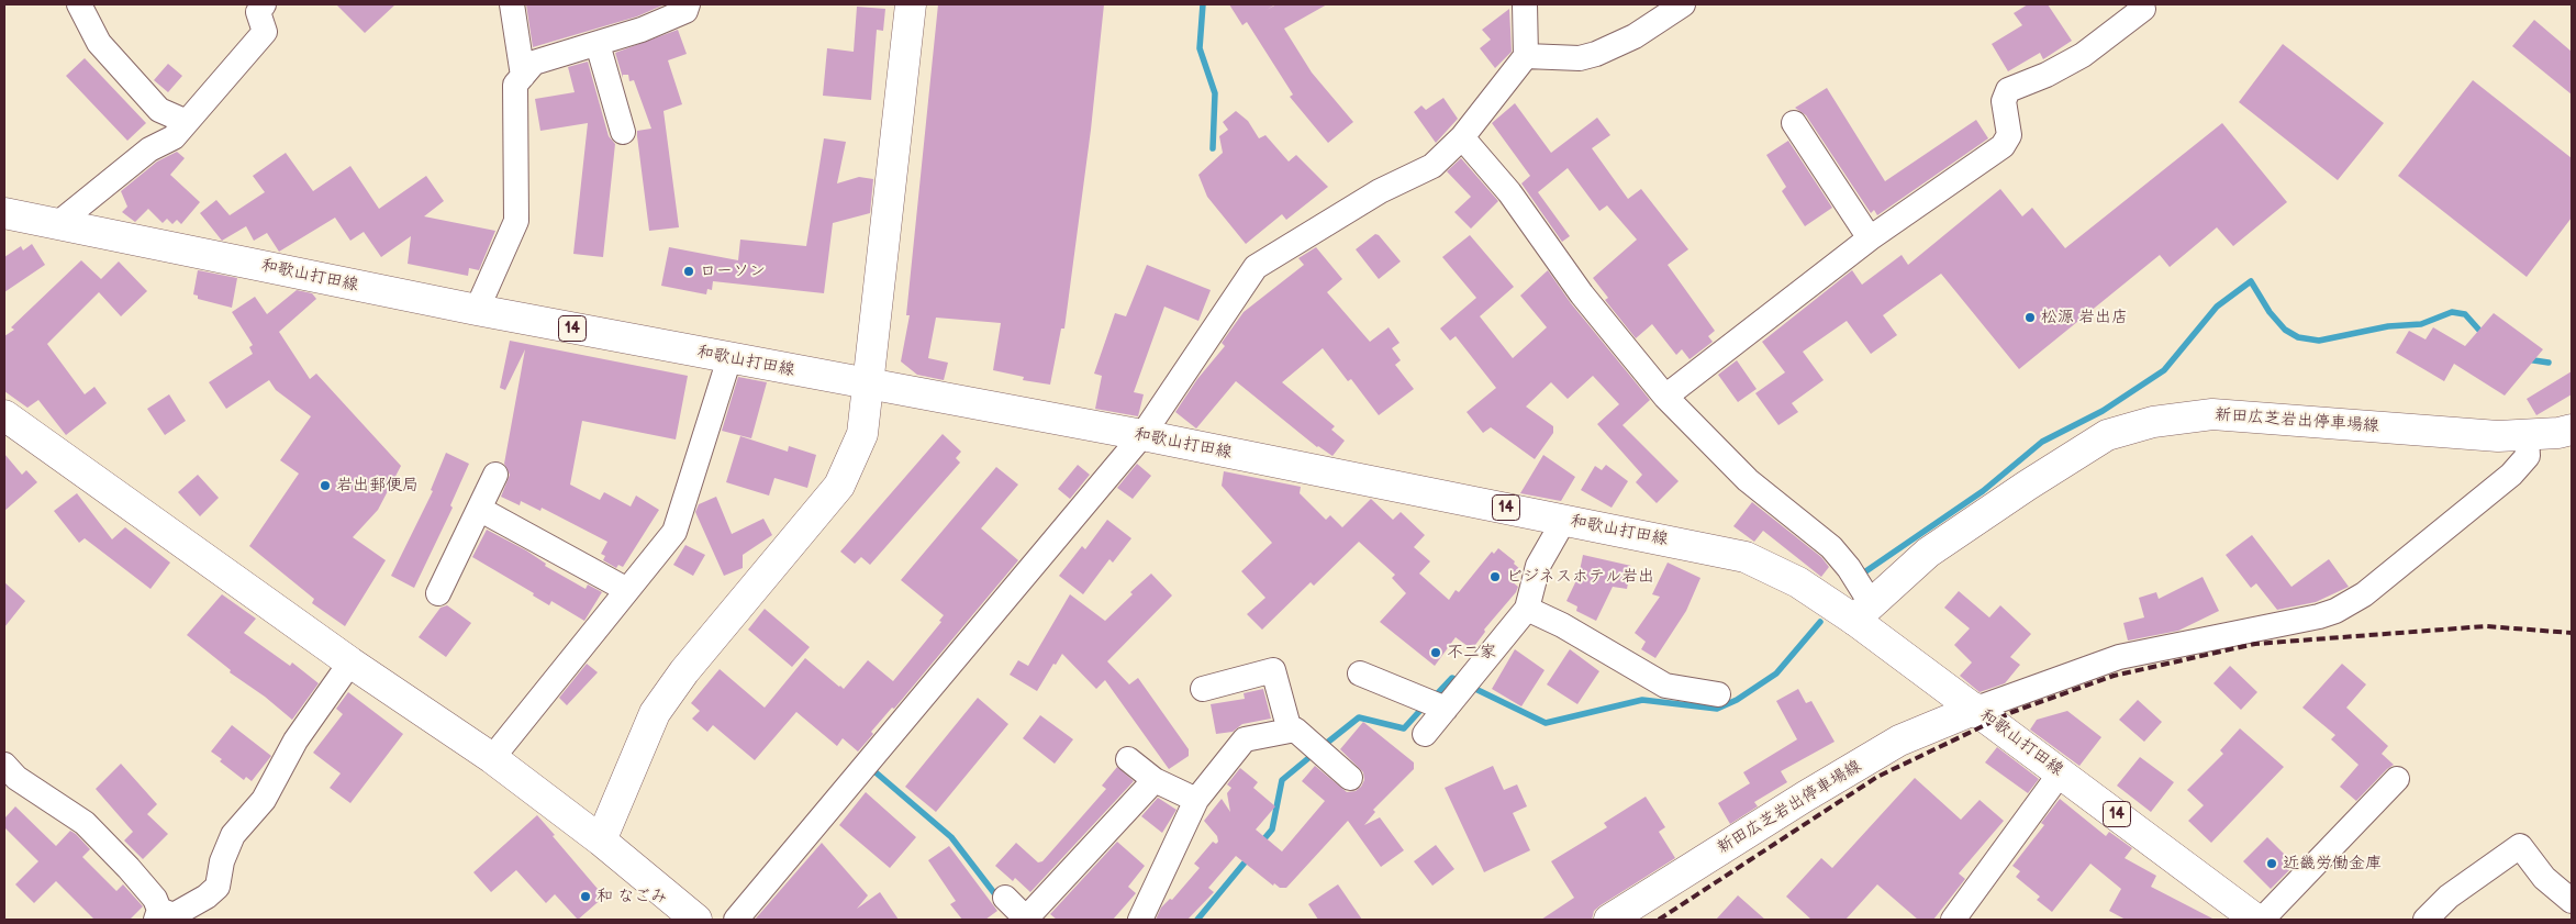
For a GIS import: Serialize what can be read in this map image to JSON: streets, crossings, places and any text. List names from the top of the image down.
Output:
{
  "streets": {
    "main road": ["和歌山打田線", "14", "新田広芝岩出停車場線"]
  },
  "crossings": [
    ["和歌山打田線", "新田広芝岩出停車場線"]
  ],
  "places": [
    "ローソン",
    "松源 岩出店",
    "岩出郵便局",
    "ビジネスホテル岩出",
    "不二家",
    "近畿労働金庫",
    "和 なごみ"
  ]
}
